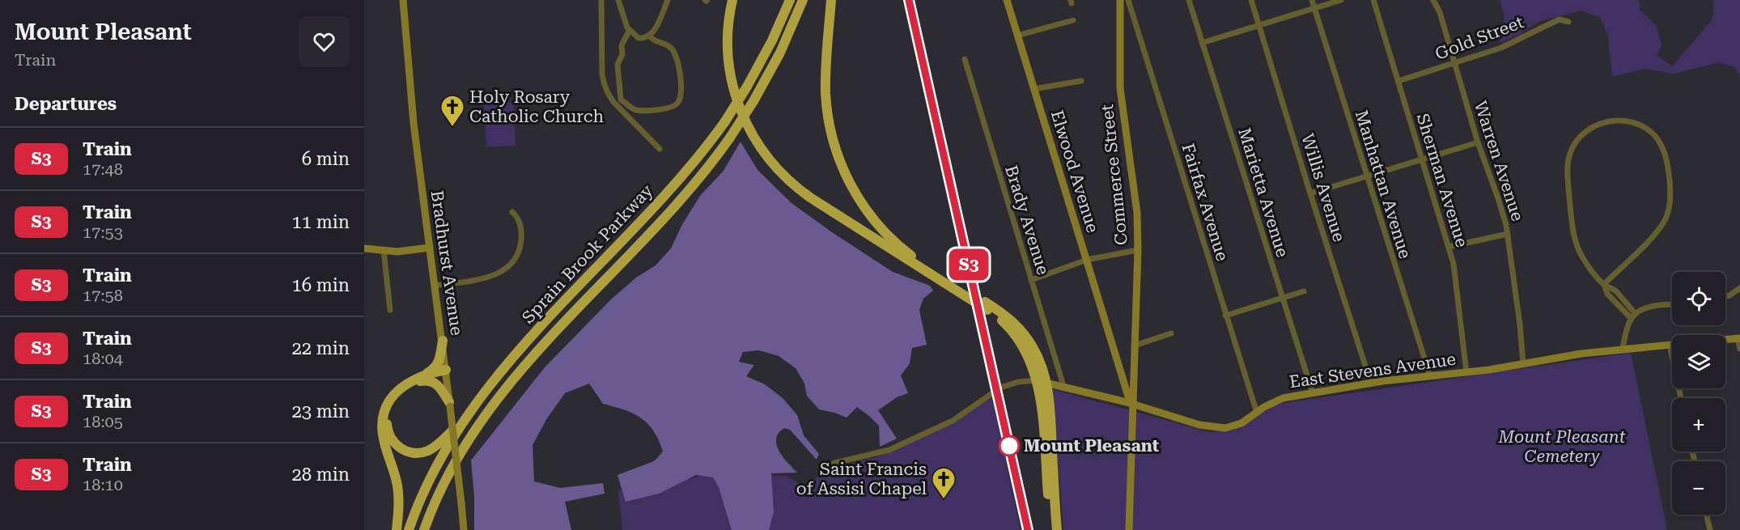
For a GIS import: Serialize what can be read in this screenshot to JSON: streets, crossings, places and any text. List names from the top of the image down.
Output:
{
  "streets": {
    "highway": ["Sprain Brook Parkway"],
    "street": [
      "Gold Street",
      "Warren Avenue",
      "Elwood Avenue",
      "Commerce Street",
      "Sherman Avenue",
      "Manhattan Avenue",
      "Willis Avenue",
      "Marietta Avenue",
      "Fairfax Avenue",
      "Brady Avenue",
      "Bradhurst Avenue",
      "East Stevens Avenue"
    ]
  },
  "crossings": [
    ["Gold Street", "Warren Avenue"],
    ["Gold Street", "Sherman Avenue"],
    ["Warren Avenue", "East Stevens Avenue"],
    ["Elwood Avenue", "Commerce Street"],
    ["Commerce Street", "East Stevens Avenue"],
    ["Sherman Avenue", "East Stevens Avenue"],
    ["Manhattan Avenue", "East Stevens Avenue"],
    ["Willis Avenue", "East Stevens Avenue"],
    ["Marietta Avenue", "East Stevens Avenue"],
    ["Fairfax Avenue", "East Stevens Avenue"],
    ["Brady Avenue", "East Stevens Avenue"]
  ],
  "parks": ["Mount Pleasant Cemetery"],
  "places": {
    "church": ["Holy Rosary Catholic Church", "Saint Francis of Assisi Chapel"],
    "other": ["Mount Pleasant"]
  },
  "page": {
    "heading": [
      ["Mount Pleasant", "Train"],
      "Departures"
    ],
    "on_map": "S3",
    "list": [
      {
        "mark": "S3",
        "name": "Train",
        "note": "17:48",
        "value": "6 min"
      },
      {
        "mark": "S3",
        "name": "Train",
        "note": "17:53",
        "value": "11 min"
      },
      {
        "mark": "S3",
        "name": "Train",
        "note": "17:58",
        "value": "16 min"
      },
      {
        "mark": "S3",
        "name": "Train",
        "note": "18:04",
        "value": "22 min"
      },
      {
        "mark": "S3",
        "name": "Train",
        "note": "18:05",
        "value": "23 min"
      },
      {
        "mark": "S3",
        "name": "Train",
        "note": "18:10",
        "value": "28 min"
      }
    ],
    "map_buttons": ["+", "−"]
  }
}
